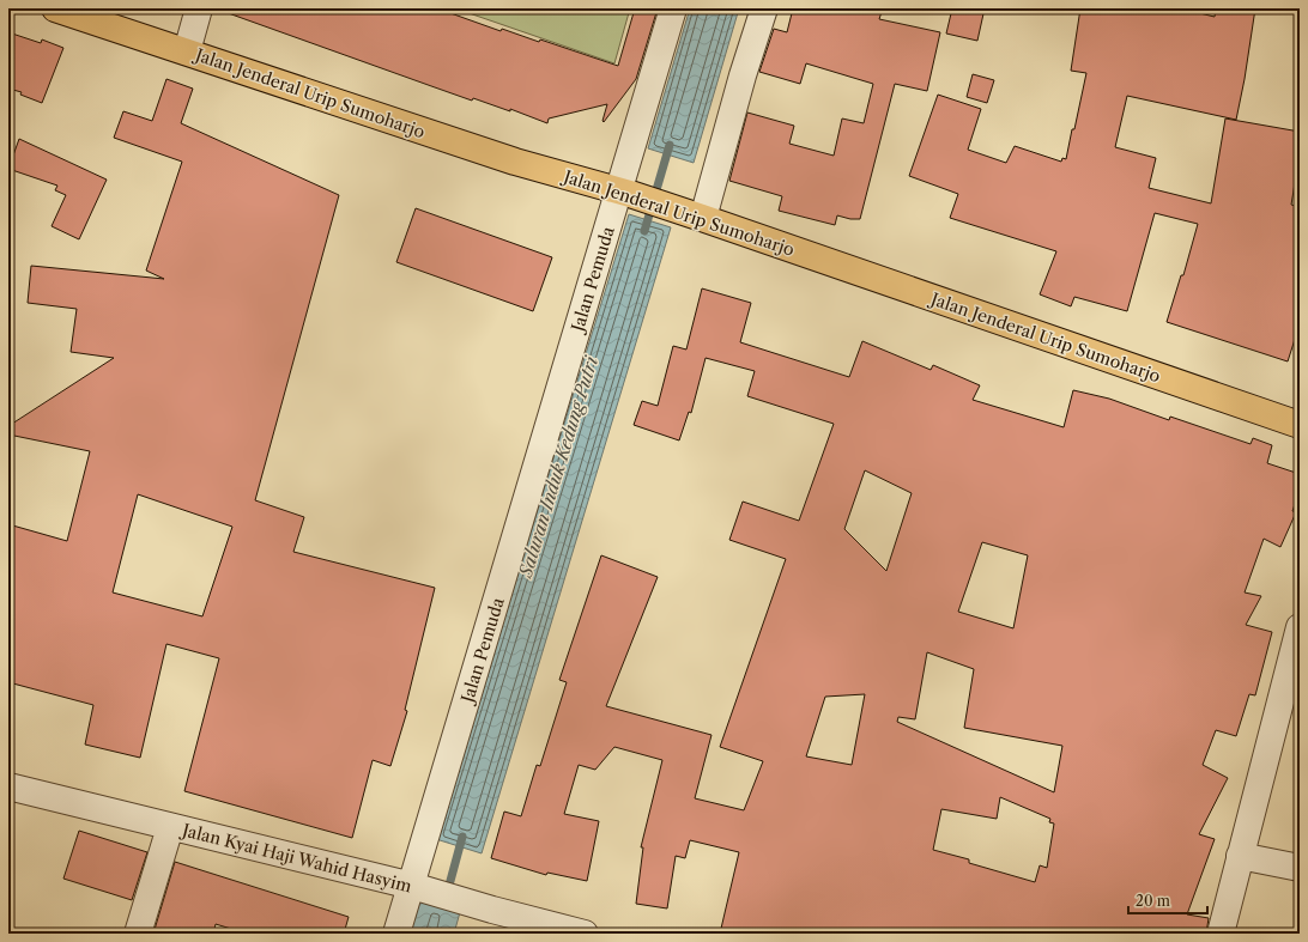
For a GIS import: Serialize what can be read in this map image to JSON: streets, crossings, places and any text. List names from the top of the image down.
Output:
{
  "streets": {
    "main road": ["Jalan Jenderal Urip Sumoharjo"],
    "street": ["Jalan Pemuda", "Jalan Kyai Haji Wahid Hasyim"]
  },
  "crossings": [
    ["Jalan Jenderal Urip Sumoharjo", "Jalan Pemuda"],
    ["Jalan Pemuda", "Jalan Kyai Haji Wahid Hasyim"]
  ],
  "water": ["Saluran Induk Kedung Putri"],
  "scale_bar": "20 m"
}
